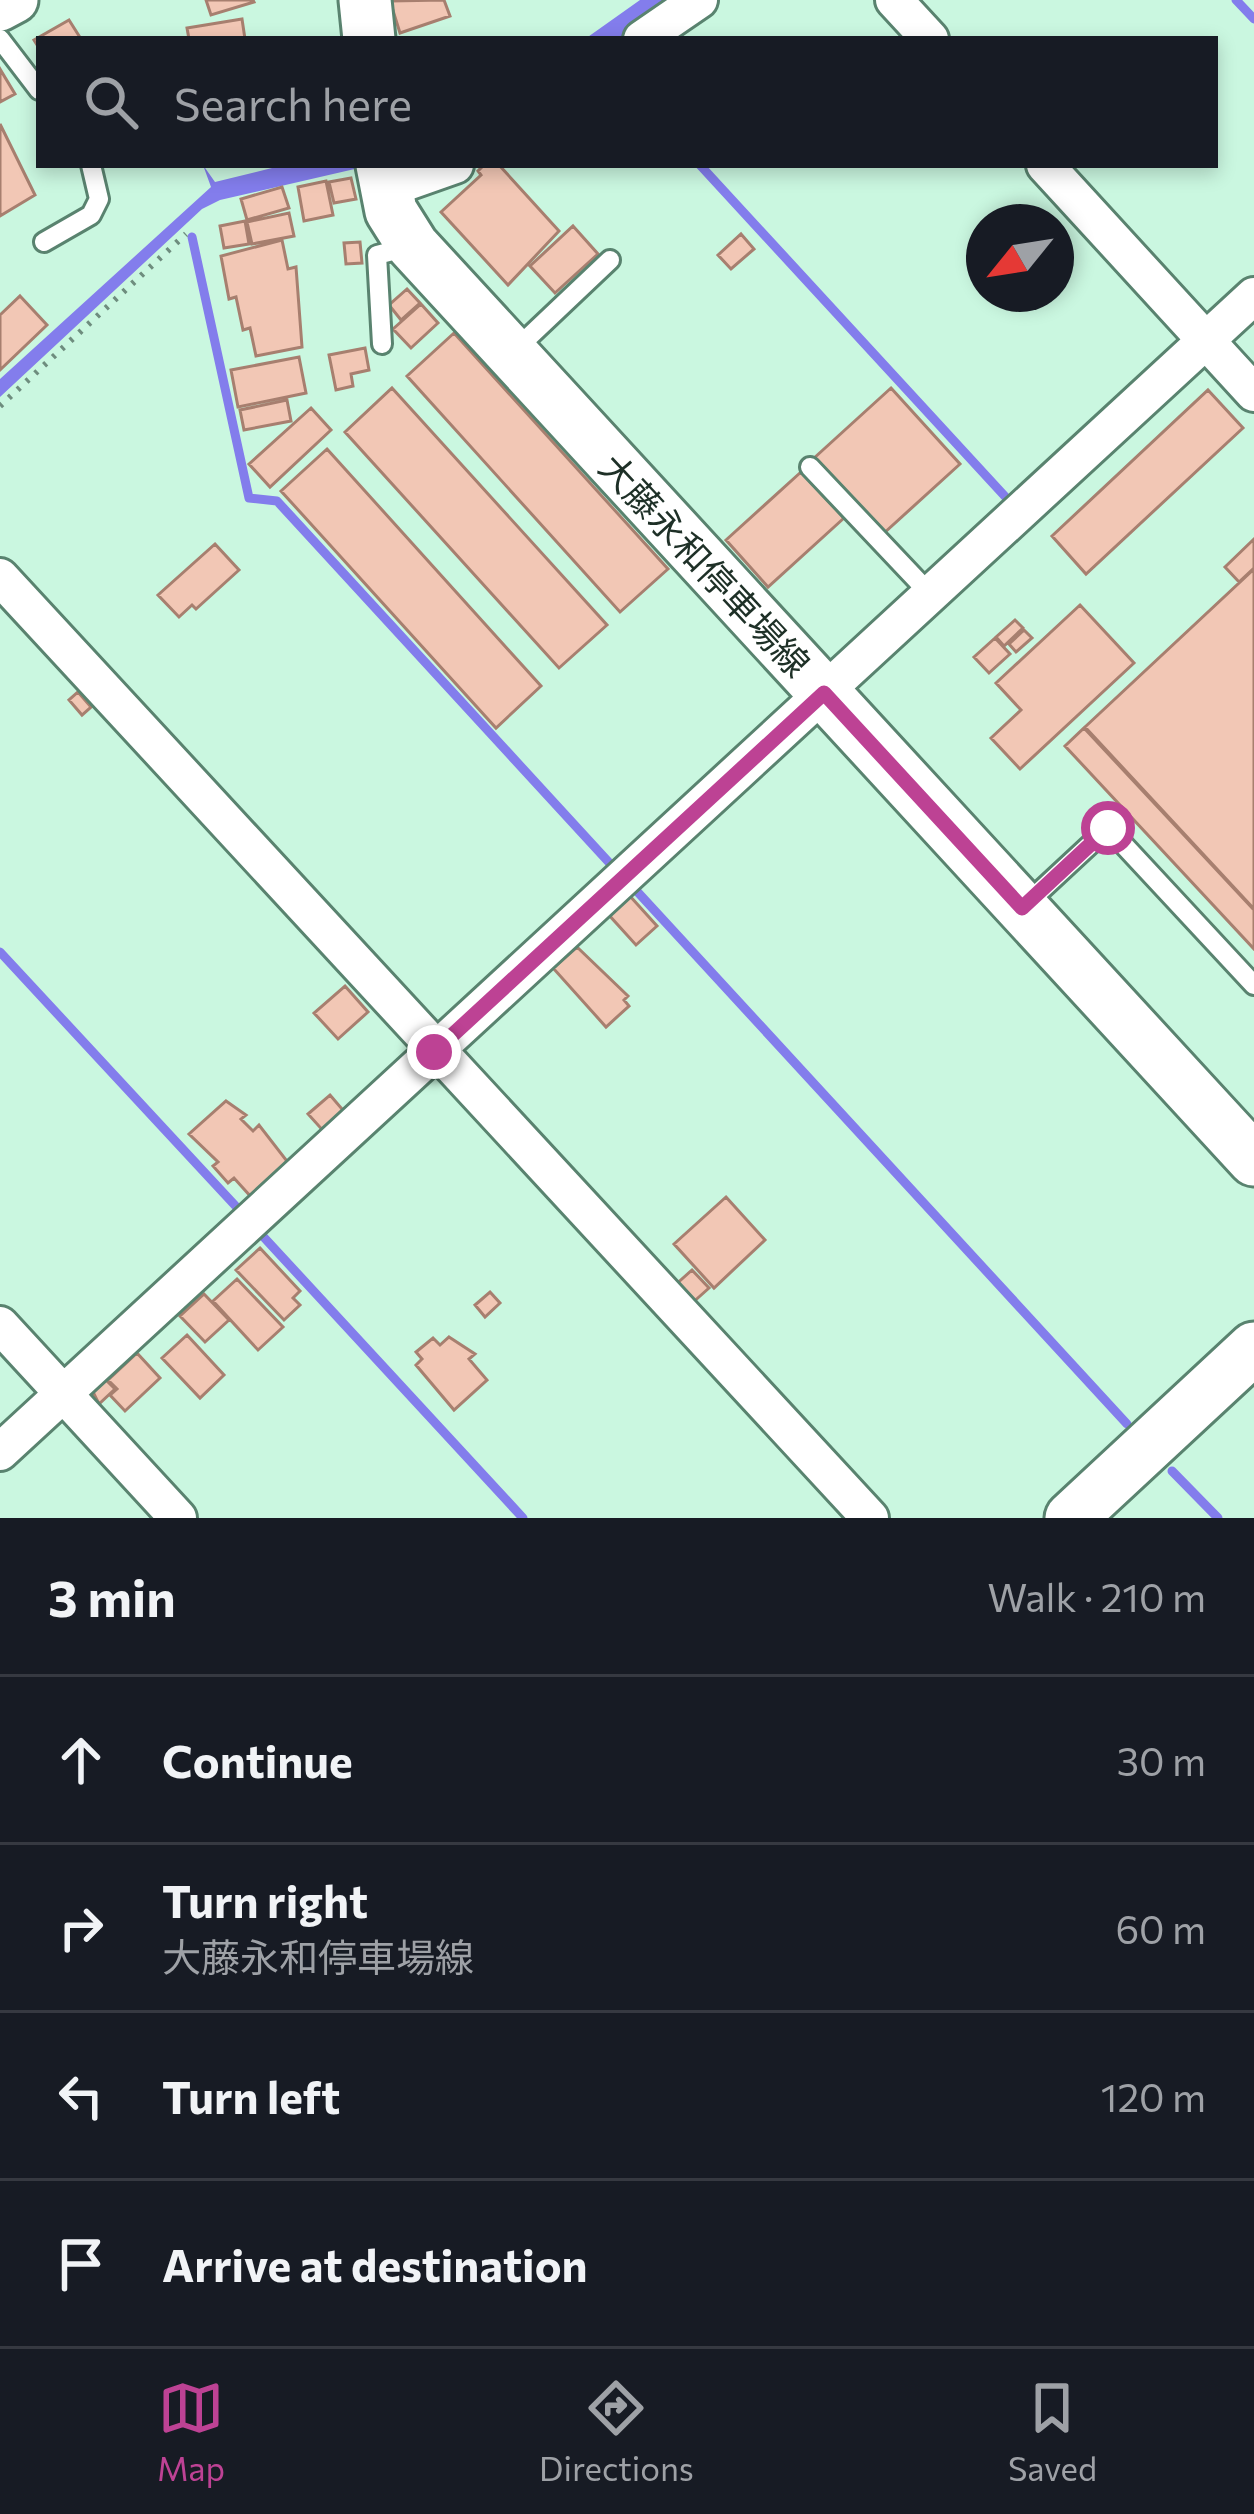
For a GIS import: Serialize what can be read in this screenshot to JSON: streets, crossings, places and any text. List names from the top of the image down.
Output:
{
  "streets": {
    "main road": ["大藤永和停車場線"]
  },
  "north": "bottom left",
  "page": {
    "search": "Search here",
    "heading": ["3 min", "Walk · 210 m"],
    "list": [
      ["Continue", "30 m"],
      ["Turn right", "大藤永和停車場線", "60 m"],
      ["Turn left", "120 m"],
      "Arrive at destination"
    ],
    "nav": ["Map", "Directions", "Saved"]
  }
}
